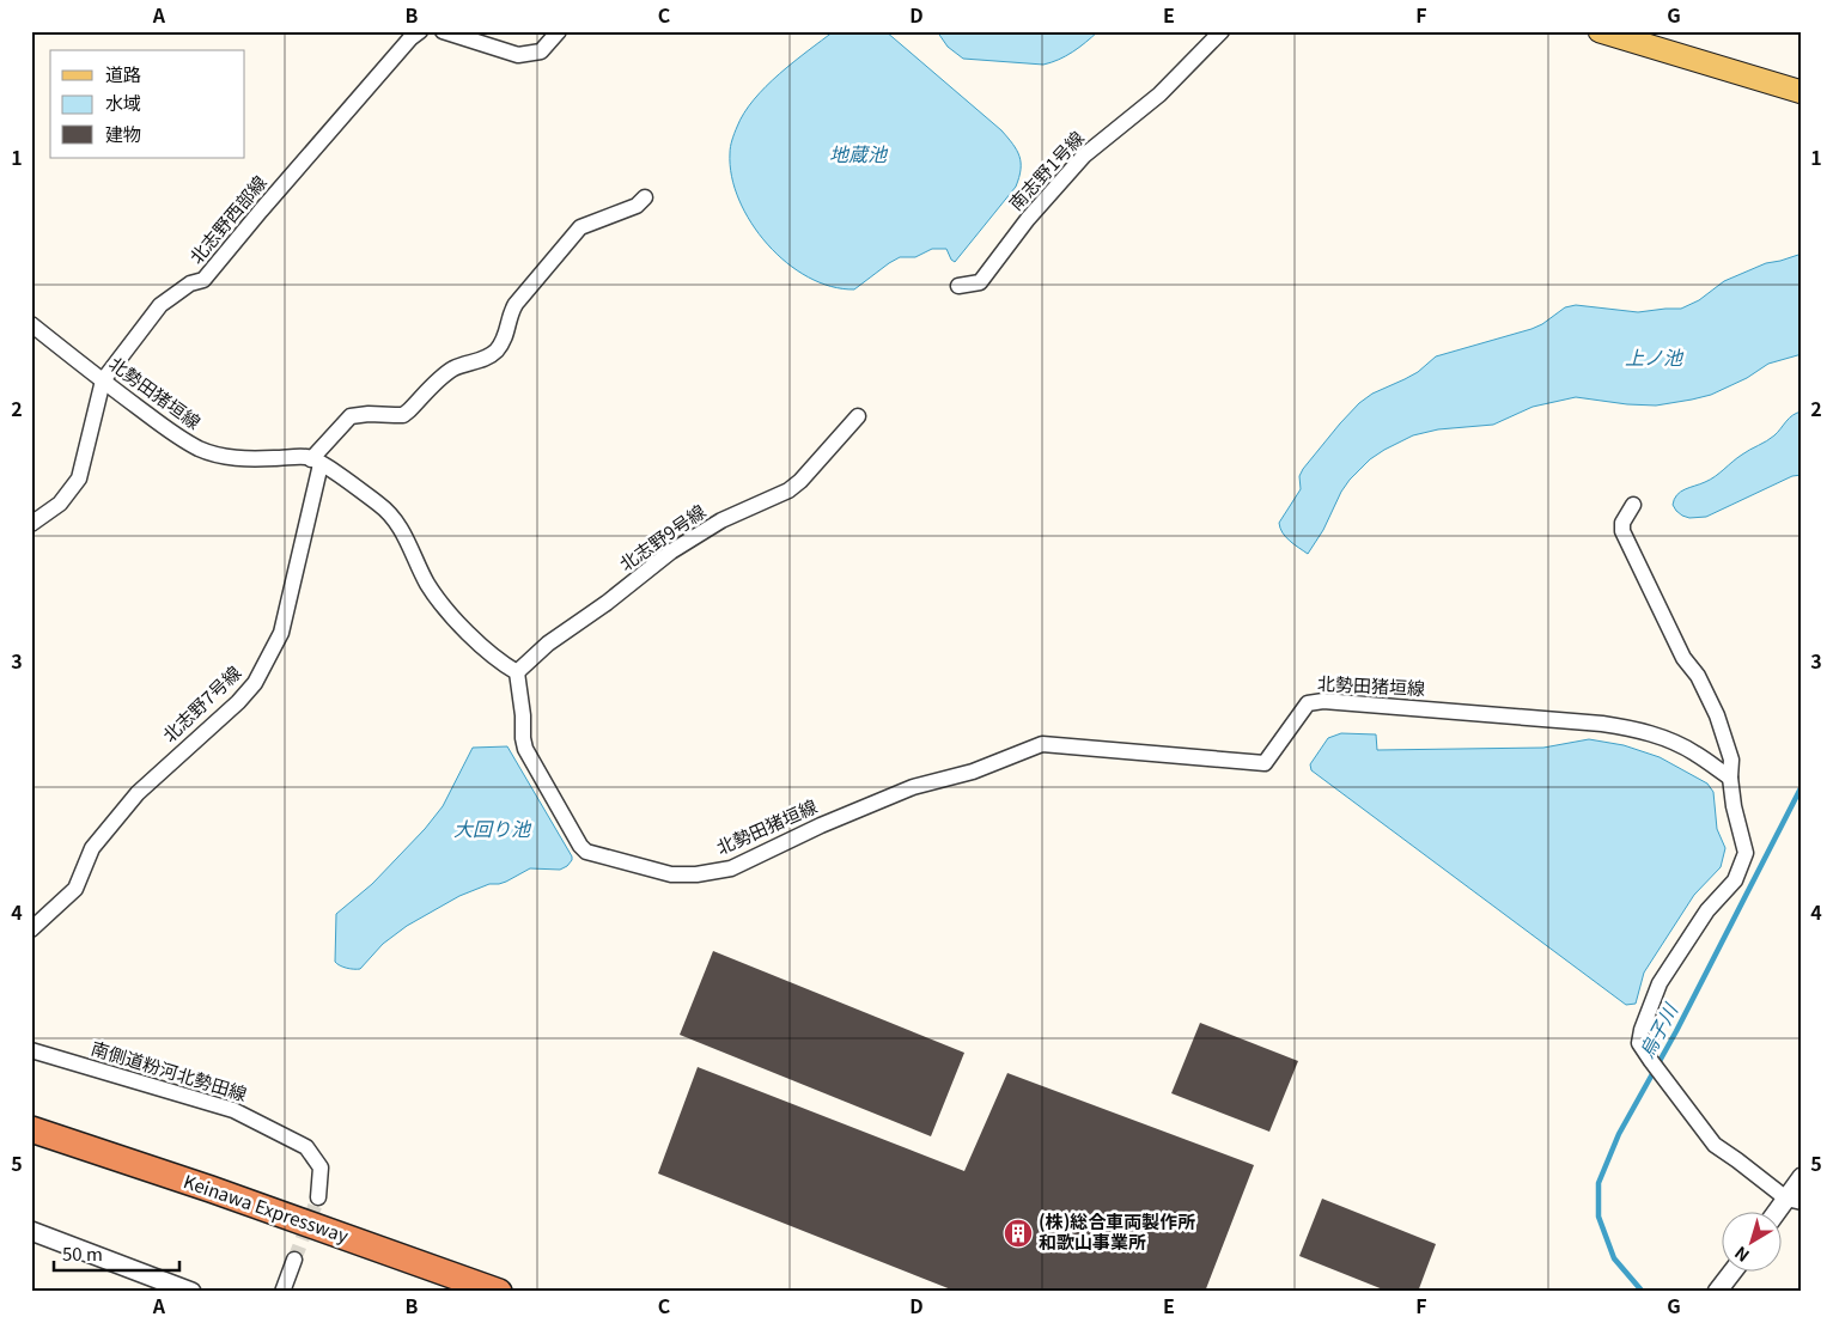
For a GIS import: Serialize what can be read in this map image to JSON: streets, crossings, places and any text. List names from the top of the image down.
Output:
{
  "streets": {
    "highway": ["Keinawa Expressway"],
    "street": [
      "南志野1号線",
      "北志野西部線",
      "北勢田猪垣線",
      "北志野9号線",
      "北志野7号線",
      "南側道粉河北勢田線"
    ]
  },
  "crossings": [
    ["北志野西部線", "北勢田猪垣線"],
    ["北勢田猪垣線", "北志野9号線"],
    ["北勢田猪垣線", "北志野7号線"]
  ],
  "water": [
    "地蔵池",
    "上ノ池",
    "大回り池",
    "烏子川"
  ],
  "places": {
    "building": ["(株)総合車両製作所 和歌山事業所"]
  },
  "legend": ["道路", "水域", "建物"],
  "scale_bar": "50 m",
  "north": "bottom left",
  "grid": {
    "columns": [
      "A",
      "B",
      "C",
      "D",
      "E",
      "F",
      "G"
    ],
    "rows": [
      "1",
      "2",
      "3",
      "4",
      "5"
    ]
  }
}
